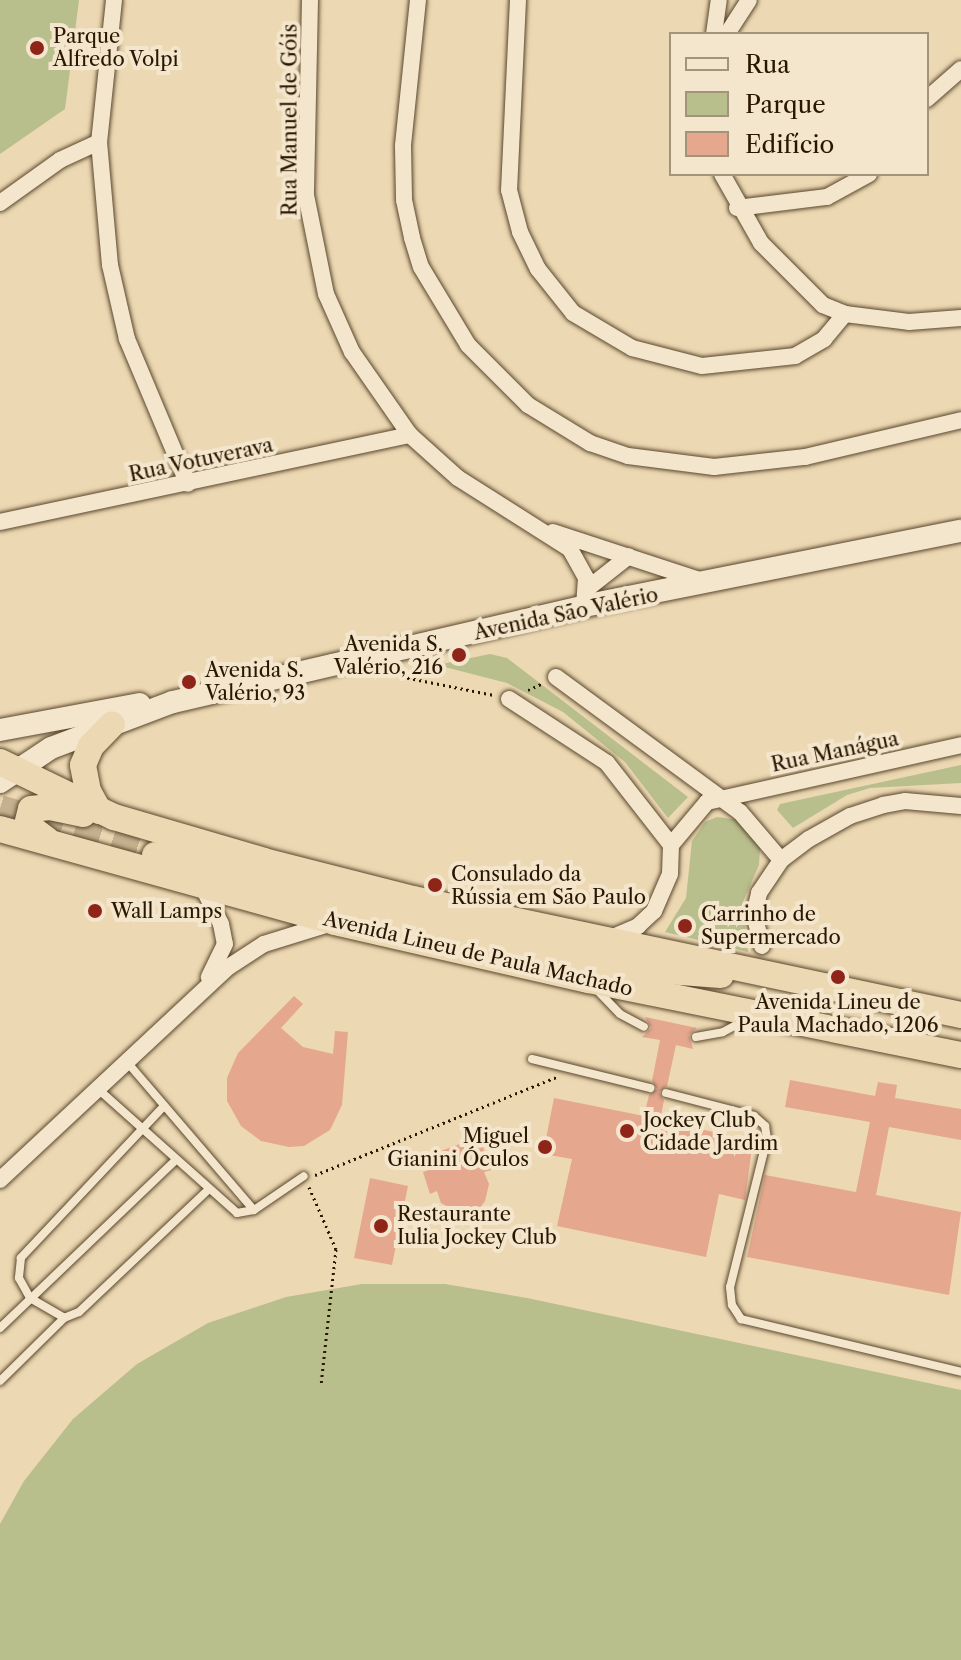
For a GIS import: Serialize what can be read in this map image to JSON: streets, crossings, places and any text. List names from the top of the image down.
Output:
{
  "streets": {
    "highway": ["Avenida Lineu de Paula Machado"],
    "main road": ["Avenida São Valério"],
    "street": ["Rua Manuel de Góis", "Rua Votuverava", "Rua Manágua"]
  },
  "crossings": [
    ["Rua Manuel de Góis", "Rua Votuverava"],
    ["Rua Manuel de Góis", "Avenida São Valério"],
    ["Avenida São Valério", "Avenida Lineu de Paula Machado"]
  ],
  "places": [
    "Parque Alfredo Volpi",
    "Avenida S. Valério, 216",
    "Avenida S. Valério, 93",
    "Consulado da Rússia em São Paulo",
    "Wall Lamps",
    "Carrinho de Supermercado",
    "Avenida Lineu de Paula Machado, 1206",
    "Jockey Club Cidade Jardim",
    "Miguel Gianini Óculos",
    "Restaurante Iulia Jockey Club"
  ],
  "legend": ["Rua", "Parque", "Edifício"]
}
